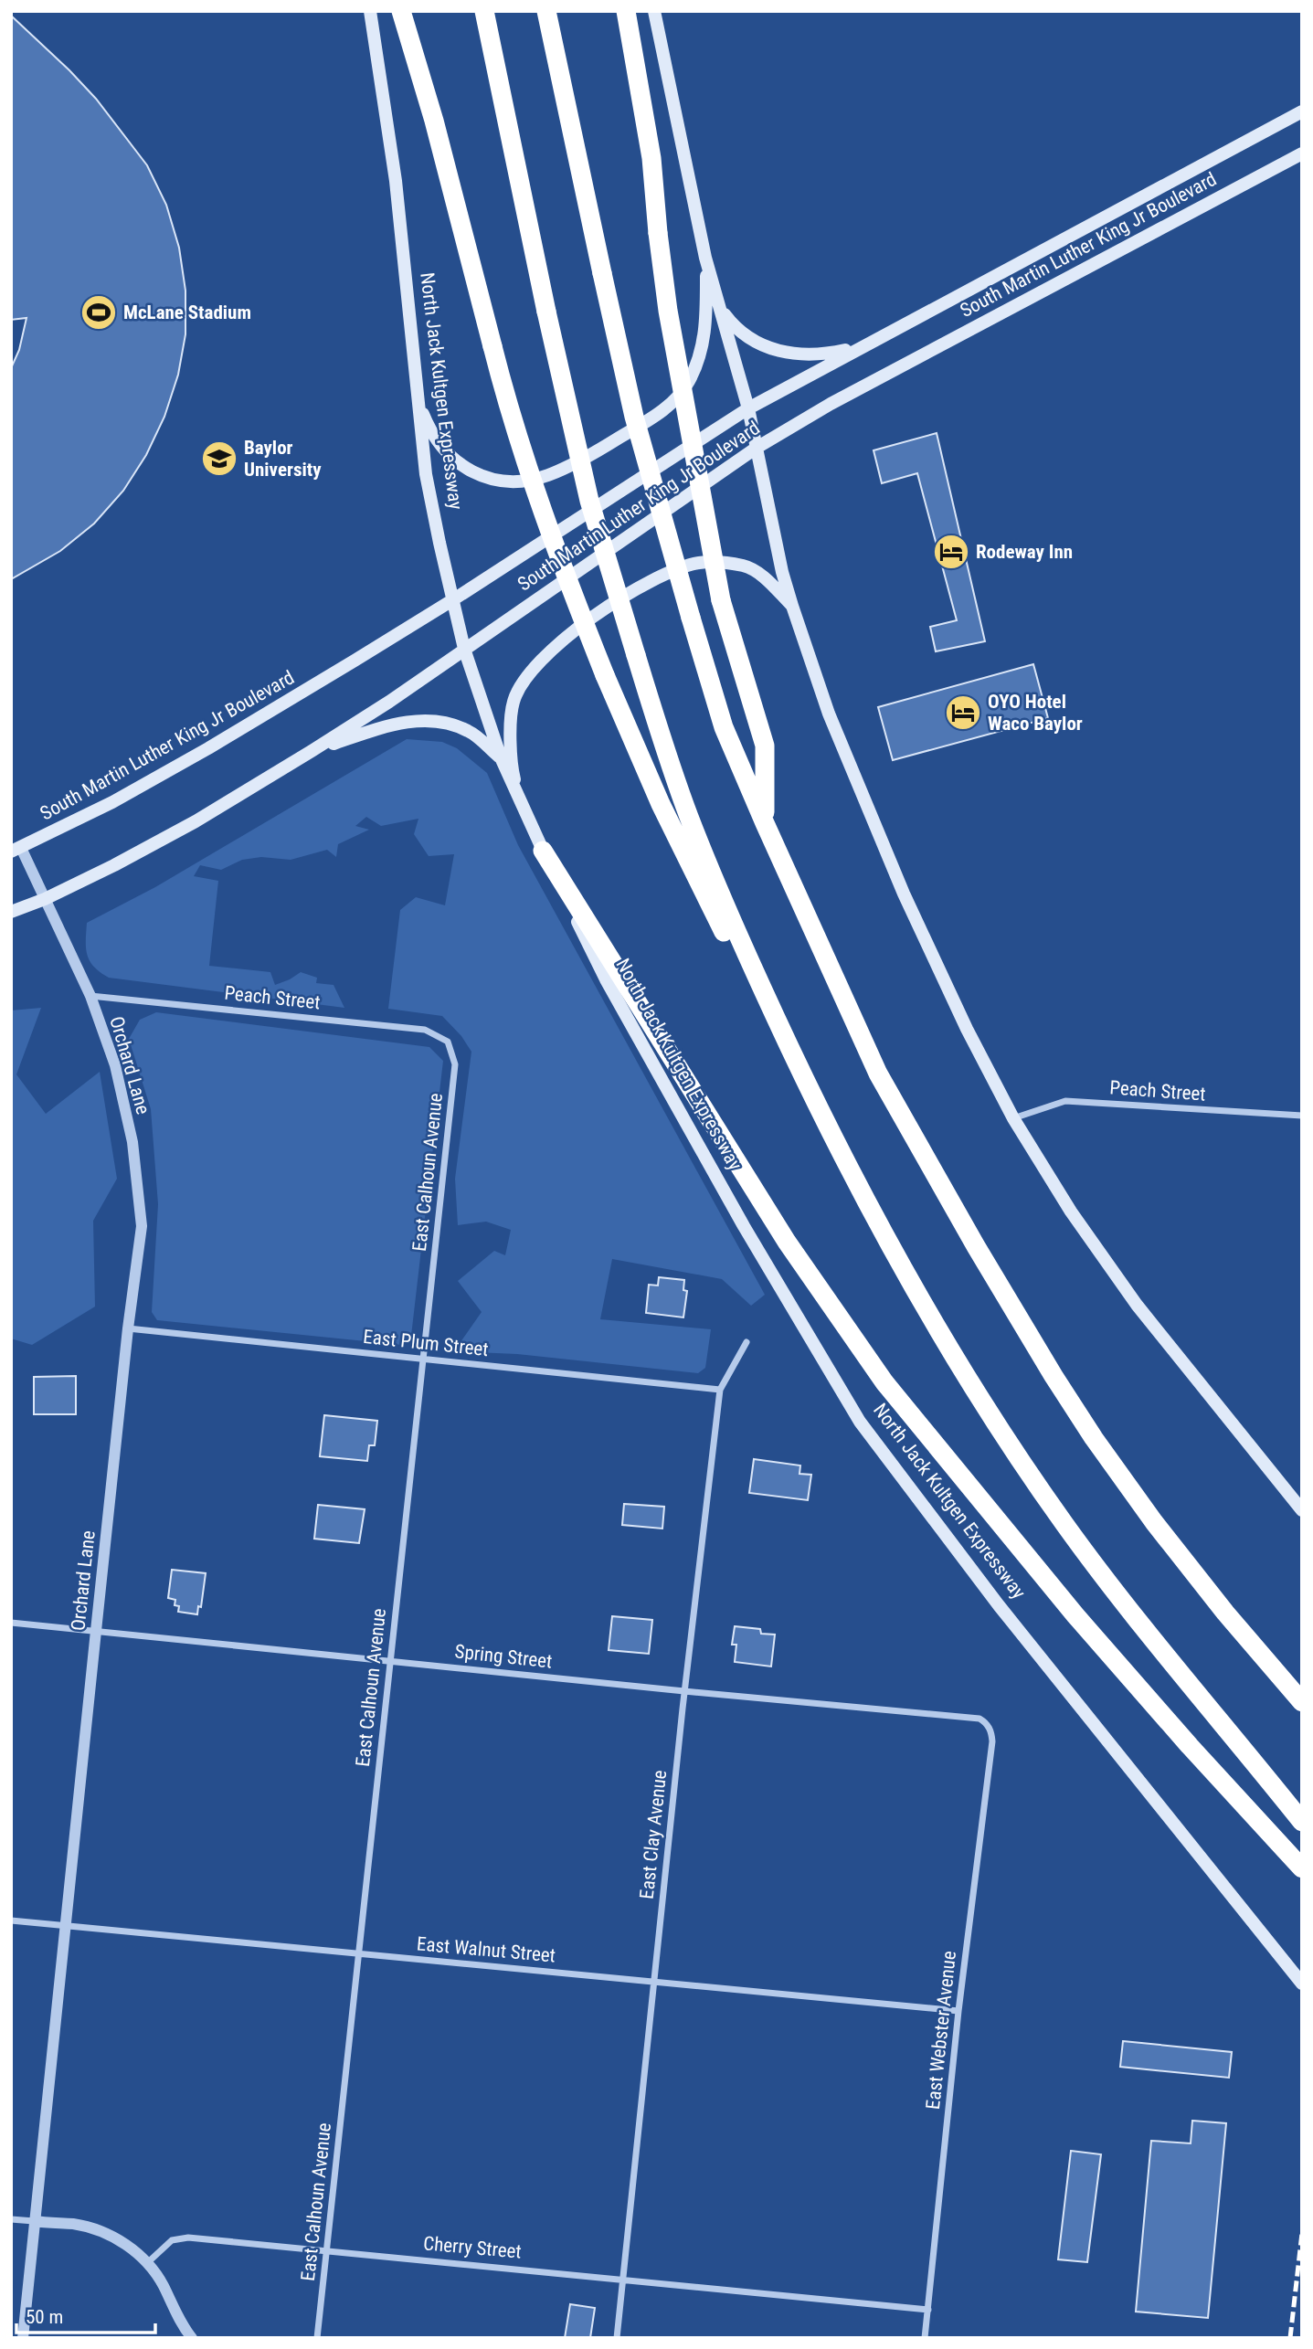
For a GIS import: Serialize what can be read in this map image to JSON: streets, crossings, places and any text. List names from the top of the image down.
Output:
{
  "streets": {
    "main road": ["South Martin Luther King Jr Boulevard", "North Jack Kultgen Expressway"],
    "street": [
      "Peach Street",
      "Orchard Lane",
      "East Calhoun Avenue",
      "East Plum Street",
      "Spring Street",
      "East Clay Avenue",
      "East Walnut Street",
      "East Webster Avenue",
      "Cherry Street"
    ]
  },
  "crossings": [
    ["South Martin Luther King Jr Boulevard", "North Jack Kultgen Expressway"],
    ["South Martin Luther King Jr Boulevard", "Orchard Lane"],
    ["Peach Street", "Orchard Lane"],
    ["Peach Street", "East Calhoun Avenue"],
    ["Orchard Lane", "East Plum Street"],
    ["Orchard Lane", "Spring Street"],
    ["Orchard Lane", "East Walnut Street"],
    ["East Calhoun Avenue", "East Plum Street"],
    ["East Calhoun Avenue", "Spring Street"],
    ["East Calhoun Avenue", "East Walnut Street"],
    ["East Calhoun Avenue", "Cherry Street"],
    ["East Plum Street", "East Clay Avenue"],
    ["Spring Street", "East Clay Avenue"],
    ["Spring Street", "East Webster Avenue"],
    ["East Clay Avenue", "East Walnut Street"],
    ["East Clay Avenue", "Cherry Street"],
    ["East Walnut Street", "East Webster Avenue"],
    ["East Webster Avenue", "Cherry Street"]
  ],
  "places": {
    "sports": ["McLane Stadium"],
    "school or university": ["Baylor University"],
    "hotel": ["Rodeway Inn", "OYO Hotel Waco Baylor"]
  },
  "scale_bar": "50 m"
}
